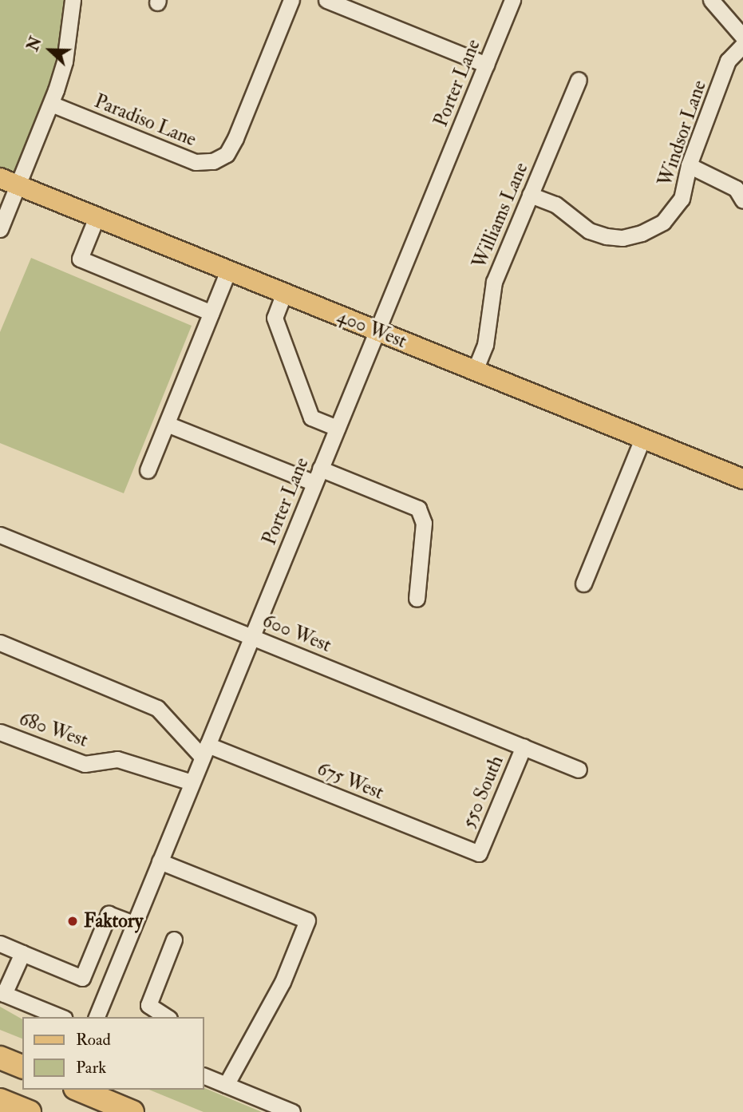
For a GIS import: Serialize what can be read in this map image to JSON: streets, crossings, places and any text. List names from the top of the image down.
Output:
{
  "streets": {
    "main road": ["400 West"],
    "street": [
      "Porter Lane",
      "Paradiso Lane",
      "Windsor Lane",
      "Williams Lane",
      "600 West",
      "680 West",
      "675 West",
      "550 South"
    ]
  },
  "crossings": [
    ["Porter Lane", "400 West"],
    ["Porter Lane", "600 West"],
    ["Porter Lane", "680 West"],
    ["Porter Lane", "675 West"],
    ["Windsor Lane", "Williams Lane"],
    ["Williams Lane", "400 West"],
    ["600 West", "550 South"],
    ["675 West", "550 South"]
  ],
  "places": ["Faktory"],
  "legend": ["Road", "Park"],
  "north": "left"
}
